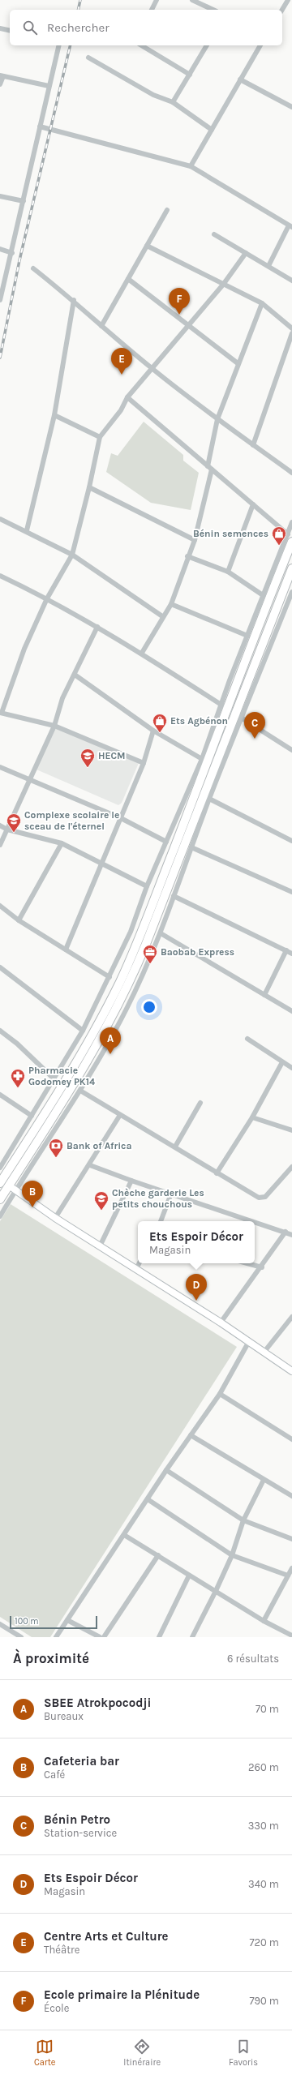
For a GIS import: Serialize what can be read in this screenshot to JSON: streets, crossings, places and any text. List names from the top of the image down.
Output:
{
  "places": {
    "shop": ["Bénin semences", "Ets Agbénon"],
    "school or university": ["HECM", "Complexe scolaire le sceau de l'éternel", "Chèche garderie Les petits chouchous"],
    "office": ["Baobab Express"],
    "pharmacy": ["Pharmacie Godomey PK14"],
    "bank": ["Bank of Africa"]
  },
  "scale_bar": "100 m",
  "page": {
    "search": "Rechercher",
    "pins": [
      "F",
      "E",
      "C",
      "A",
      "B",
      "D"
    ],
    "popup": ["Ets Espoir Décor", "Magasin"],
    "scale": "100 m",
    "heading": ["À proximité", "6 résultats"],
    "list": [
      {
        "mark": "A",
        "name": "SBEE Atrokpocodji",
        "note": "Bureaux",
        "value": "70 m"
      },
      {
        "mark": "B",
        "name": "Cafeteria bar",
        "note": "Café",
        "value": "260 m"
      },
      {
        "mark": "C",
        "name": "Bénin Petro",
        "note": "Station-service",
        "value": "330 m"
      },
      {
        "mark": "D",
        "name": "Ets Espoir Décor",
        "note": "Magasin",
        "value": "340 m"
      },
      {
        "mark": "E",
        "name": "Centre Arts et Culture",
        "note": "Théâtre",
        "value": "720 m"
      },
      {
        "mark": "F",
        "name": "Ecole primaire la Plénitude",
        "note": "École",
        "value": "790 m"
      }
    ],
    "nav": ["Carte", "Itinéraire", "Favoris"]
  }
}
